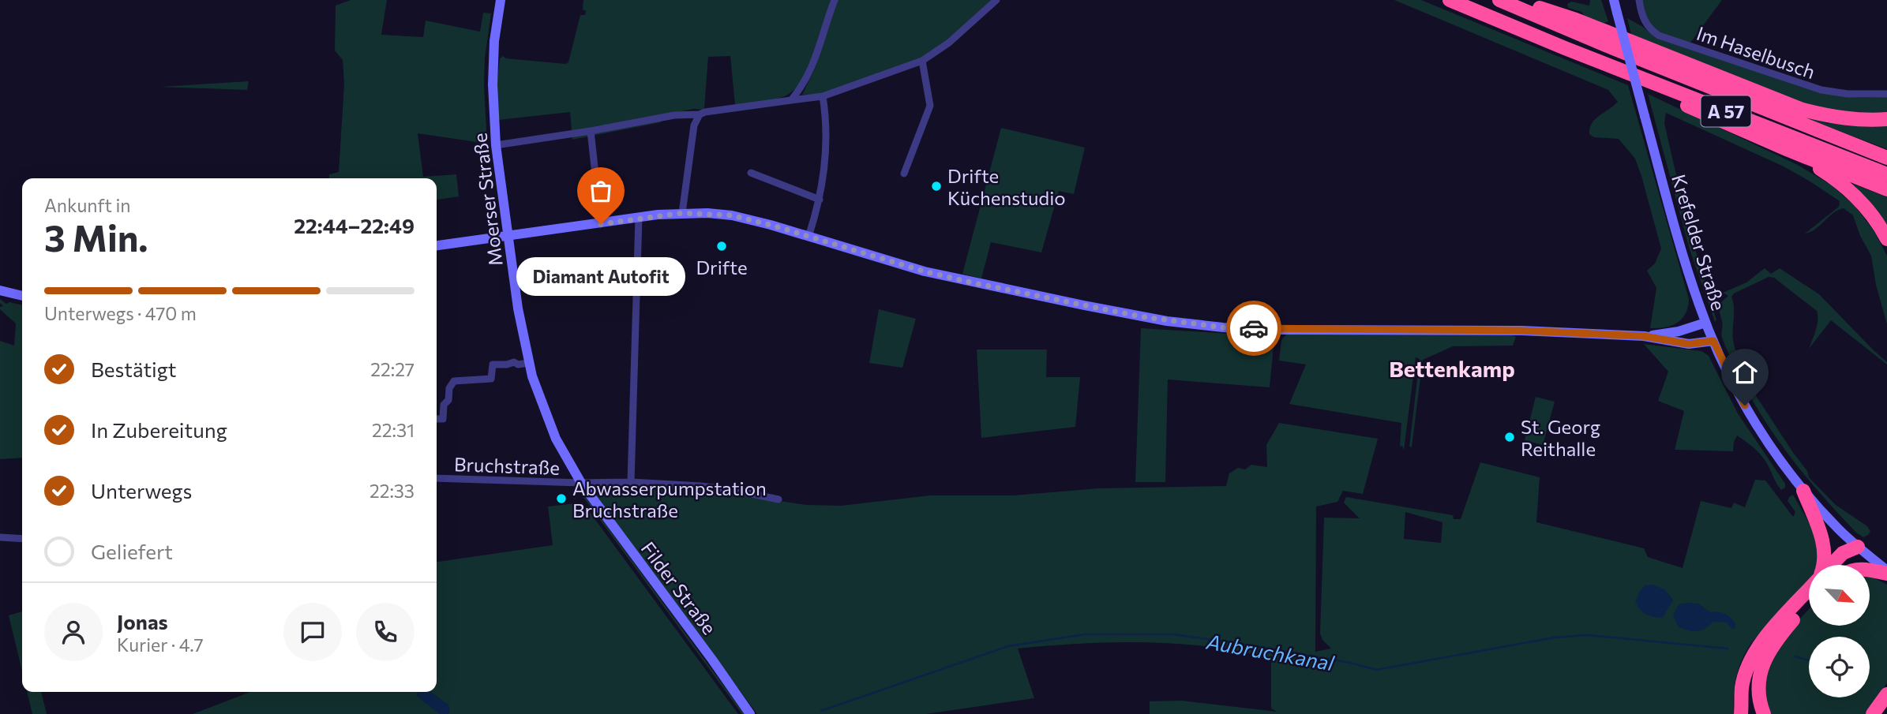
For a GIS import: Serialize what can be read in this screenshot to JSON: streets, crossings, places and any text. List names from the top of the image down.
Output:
{
  "streets": {
    "highway": ["A 57"],
    "main road": ["Moerser Straße", "Krefelder Straße", "Filder Straße"],
    "street": ["Im Haselbusch", "Bruchstraße"]
  },
  "crossings": [
    ["Moerser Straße", "Bruchstraße"],
    ["Moerser Straße", "Filder Straße"],
    ["Bruchstraße", "Filder Straße"]
  ],
  "districts": ["Bettenkamp"],
  "water": ["Aubruchkanal"],
  "places": [
    "Drifte Küchenstudio",
    "Diamant Autofit",
    "Drifte",
    "St. Georg Reithalle",
    "Abwasserpumpstation Bruchstraße"
  ],
  "north": "bottom right",
  "page": {
    "heading": ["3 Min.", "Ankunft in", "22:44–22:49"],
    "panel": ["Jonas", "Kurier · 4.7"],
    "bubble": "Diamant Autofit",
    "bar": "Unterwegs · 470 m",
    "list": [
      ["Bestätigt", "22:27"],
      ["In Zubereitung", "22:31"],
      ["Unterwegs", "22:33"],
      "Geliefert"
    ]
  }
}
